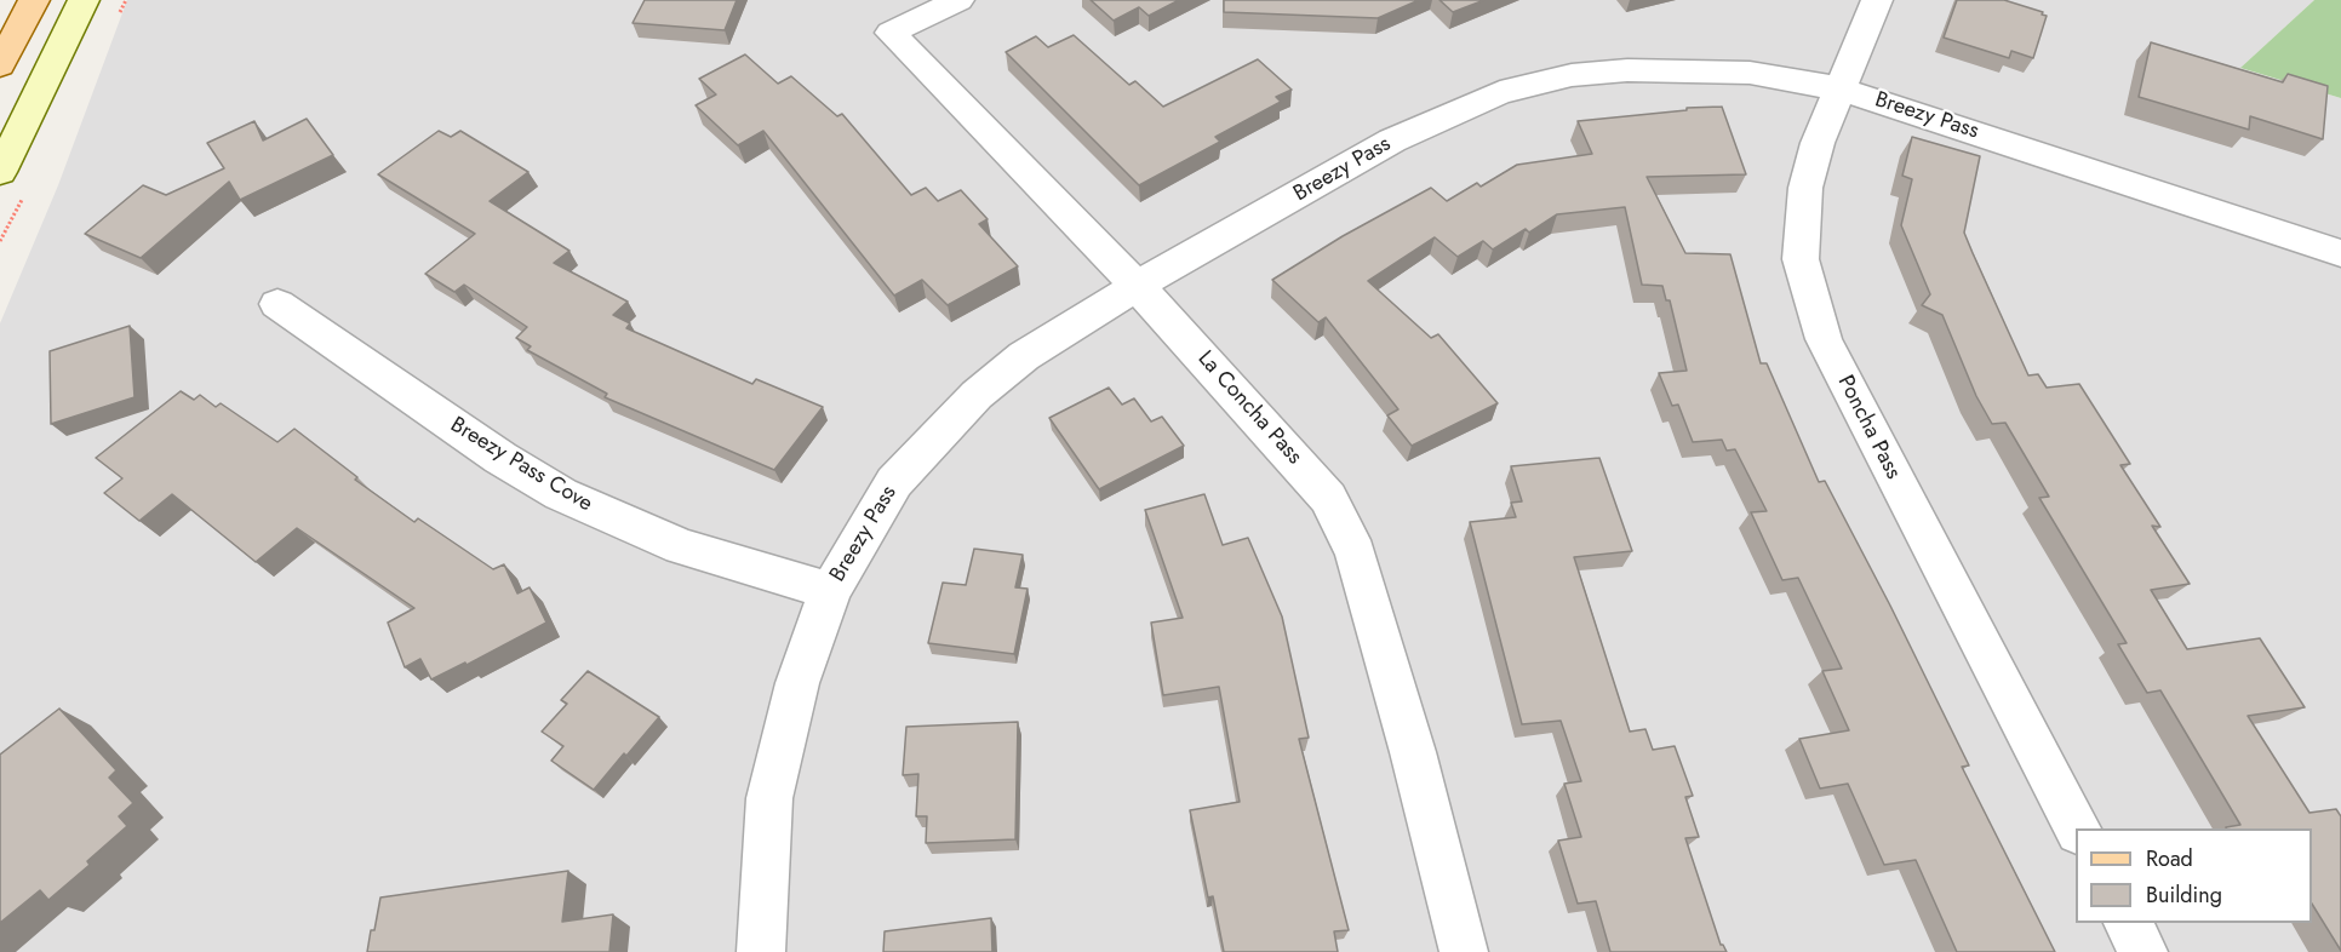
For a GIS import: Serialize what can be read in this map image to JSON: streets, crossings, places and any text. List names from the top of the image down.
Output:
{
  "streets": {
    "street": [
      "Breezy Pass",
      "La Concha Pass",
      "Poncha Pass",
      "Breezy Pass Cove"
    ]
  },
  "crossings": [
    ["Breezy Pass", "La Concha Pass"],
    ["Breezy Pass", "Poncha Pass"],
    ["Breezy Pass", "Breezy Pass Cove"]
  ],
  "legend": ["Road", "Building"]
}
